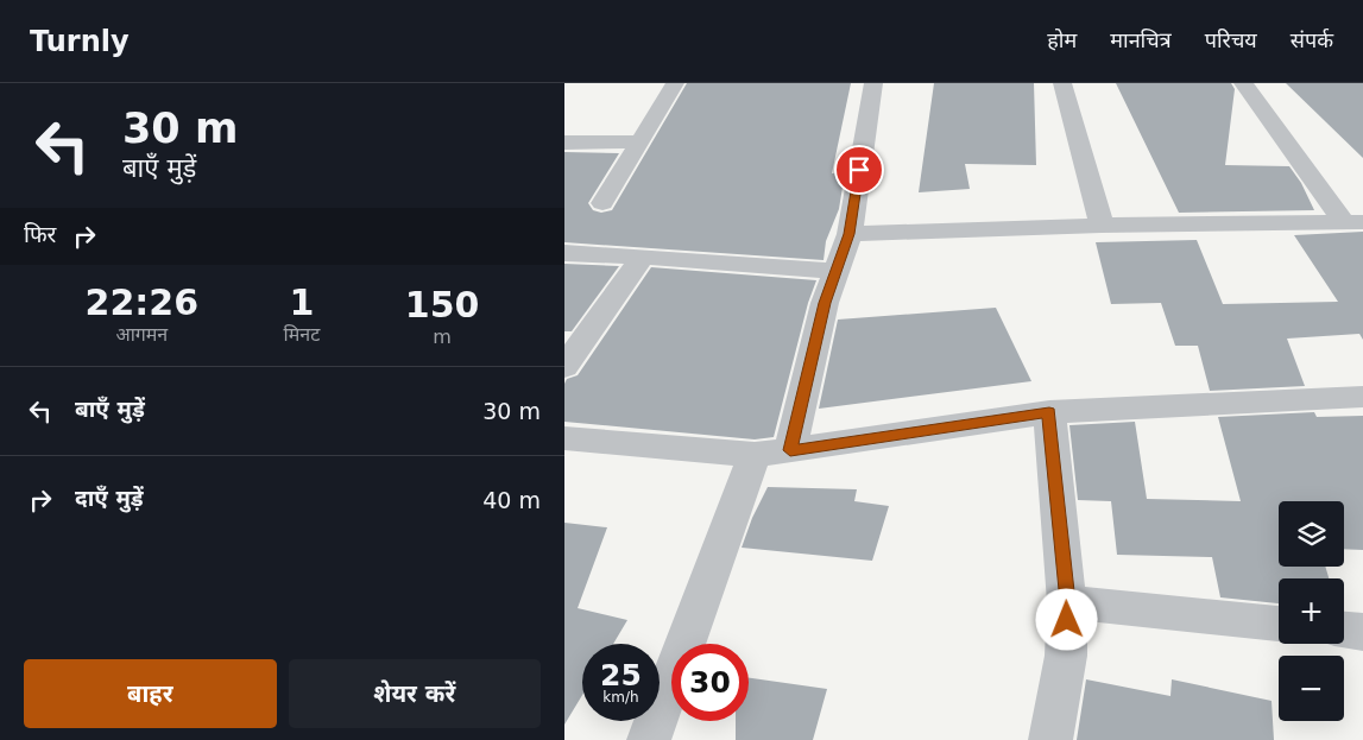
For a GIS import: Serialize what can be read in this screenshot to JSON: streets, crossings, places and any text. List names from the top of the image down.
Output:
{
  "page": {
    "header": "Turnly",
    "nav": [
      "होम",
      "मानचित्र",
      "परिचय",
      "संपर्क"
    ],
    "turn": ["30 m", "बाएँ मुड़ें"],
    "then": "फिर",
    "eta": [
      "22:26",
      "आगमन",
      "1",
      "मिनट",
      "150",
      "m"
    ],
    "list": [
      {
        "name": "बाएँ मुड़ें",
        "value": "30 m"
      },
      {
        "name": "दाएँ मुड़ें",
        "value": "40 m"
      }
    ],
    "map_buttons": ["+", "−"],
    "speed": "25 km/h",
    "limit": "30",
    "buttons": ["बाहर", "शेयर करें"]
  }
}
